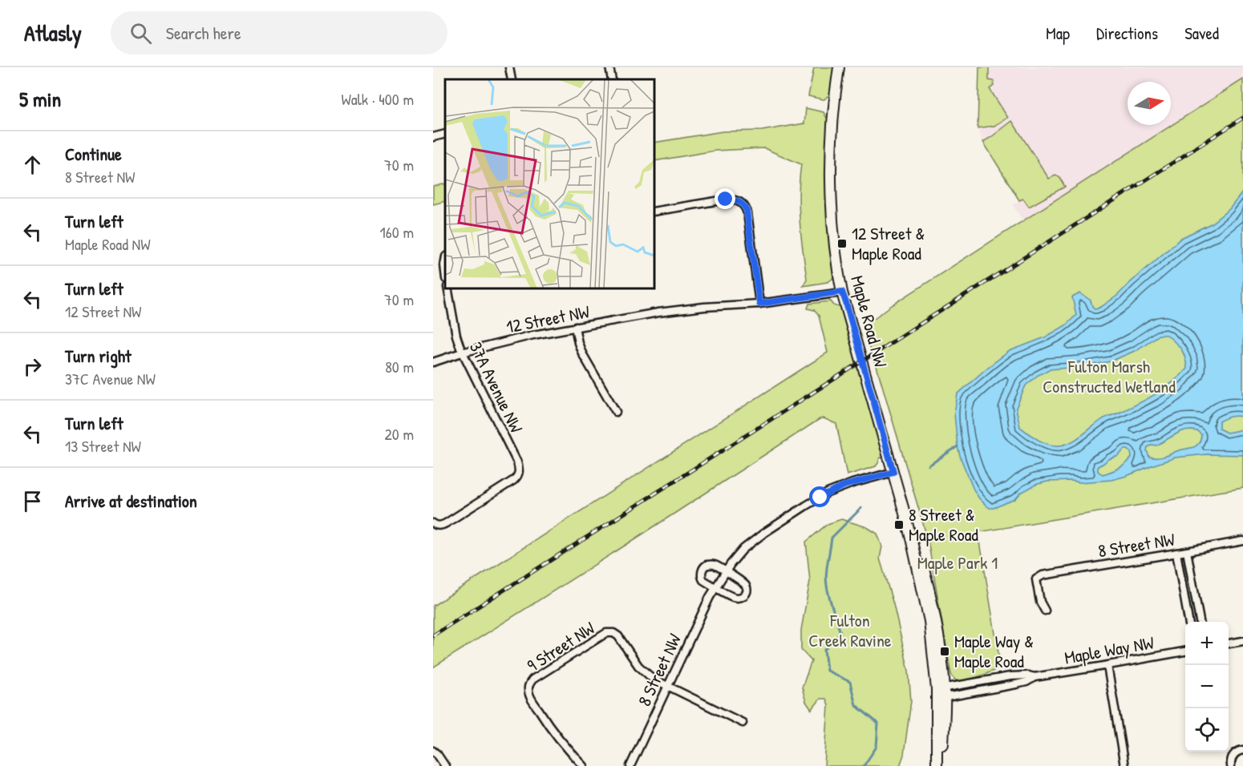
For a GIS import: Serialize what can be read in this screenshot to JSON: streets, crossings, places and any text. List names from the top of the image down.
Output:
{
  "streets": {
    "street": [
      "12 Street NW",
      "Maple Road NW",
      "37A Avenue NW",
      "8 Street NW",
      "9 Street NW",
      "Maple Way NW"
    ]
  },
  "crossings": [
    ["12 Street NW", "Maple Road NW"],
    ["12 Street NW", "37A Avenue NW"],
    ["Maple Road NW", "8 Street NW"],
    ["Maple Road NW", "Maple Way NW"],
    ["8 Street NW", "9 Street NW"]
  ],
  "parks": ["Fulton Marsh Constructed Wetland", "Maple Park 1", "Fulton Creek Ravine"],
  "places": {
    "transit": ["12 Street & Maple Road", "8 Street & Maple Road", "Maple Way & Maple Road"]
  },
  "north": "right",
  "page": {
    "header": "Atlasly",
    "search": "Search here",
    "nav": ["Map", "Directions", "Saved"],
    "heading": ["5 min", "Walk · 400 m"],
    "list": [
      ["Continue", "8 Street NW", "70 m"],
      ["Turn left", "Maple Road NW", "160 m"],
      ["Turn left", "12 Street NW", "70 m"],
      ["Turn right", "37C Avenue NW", "80 m"],
      ["Turn left", "13 Street NW", "20 m"],
      "Arrive at destination"
    ],
    "map_buttons": ["+", "−"]
  }
}
